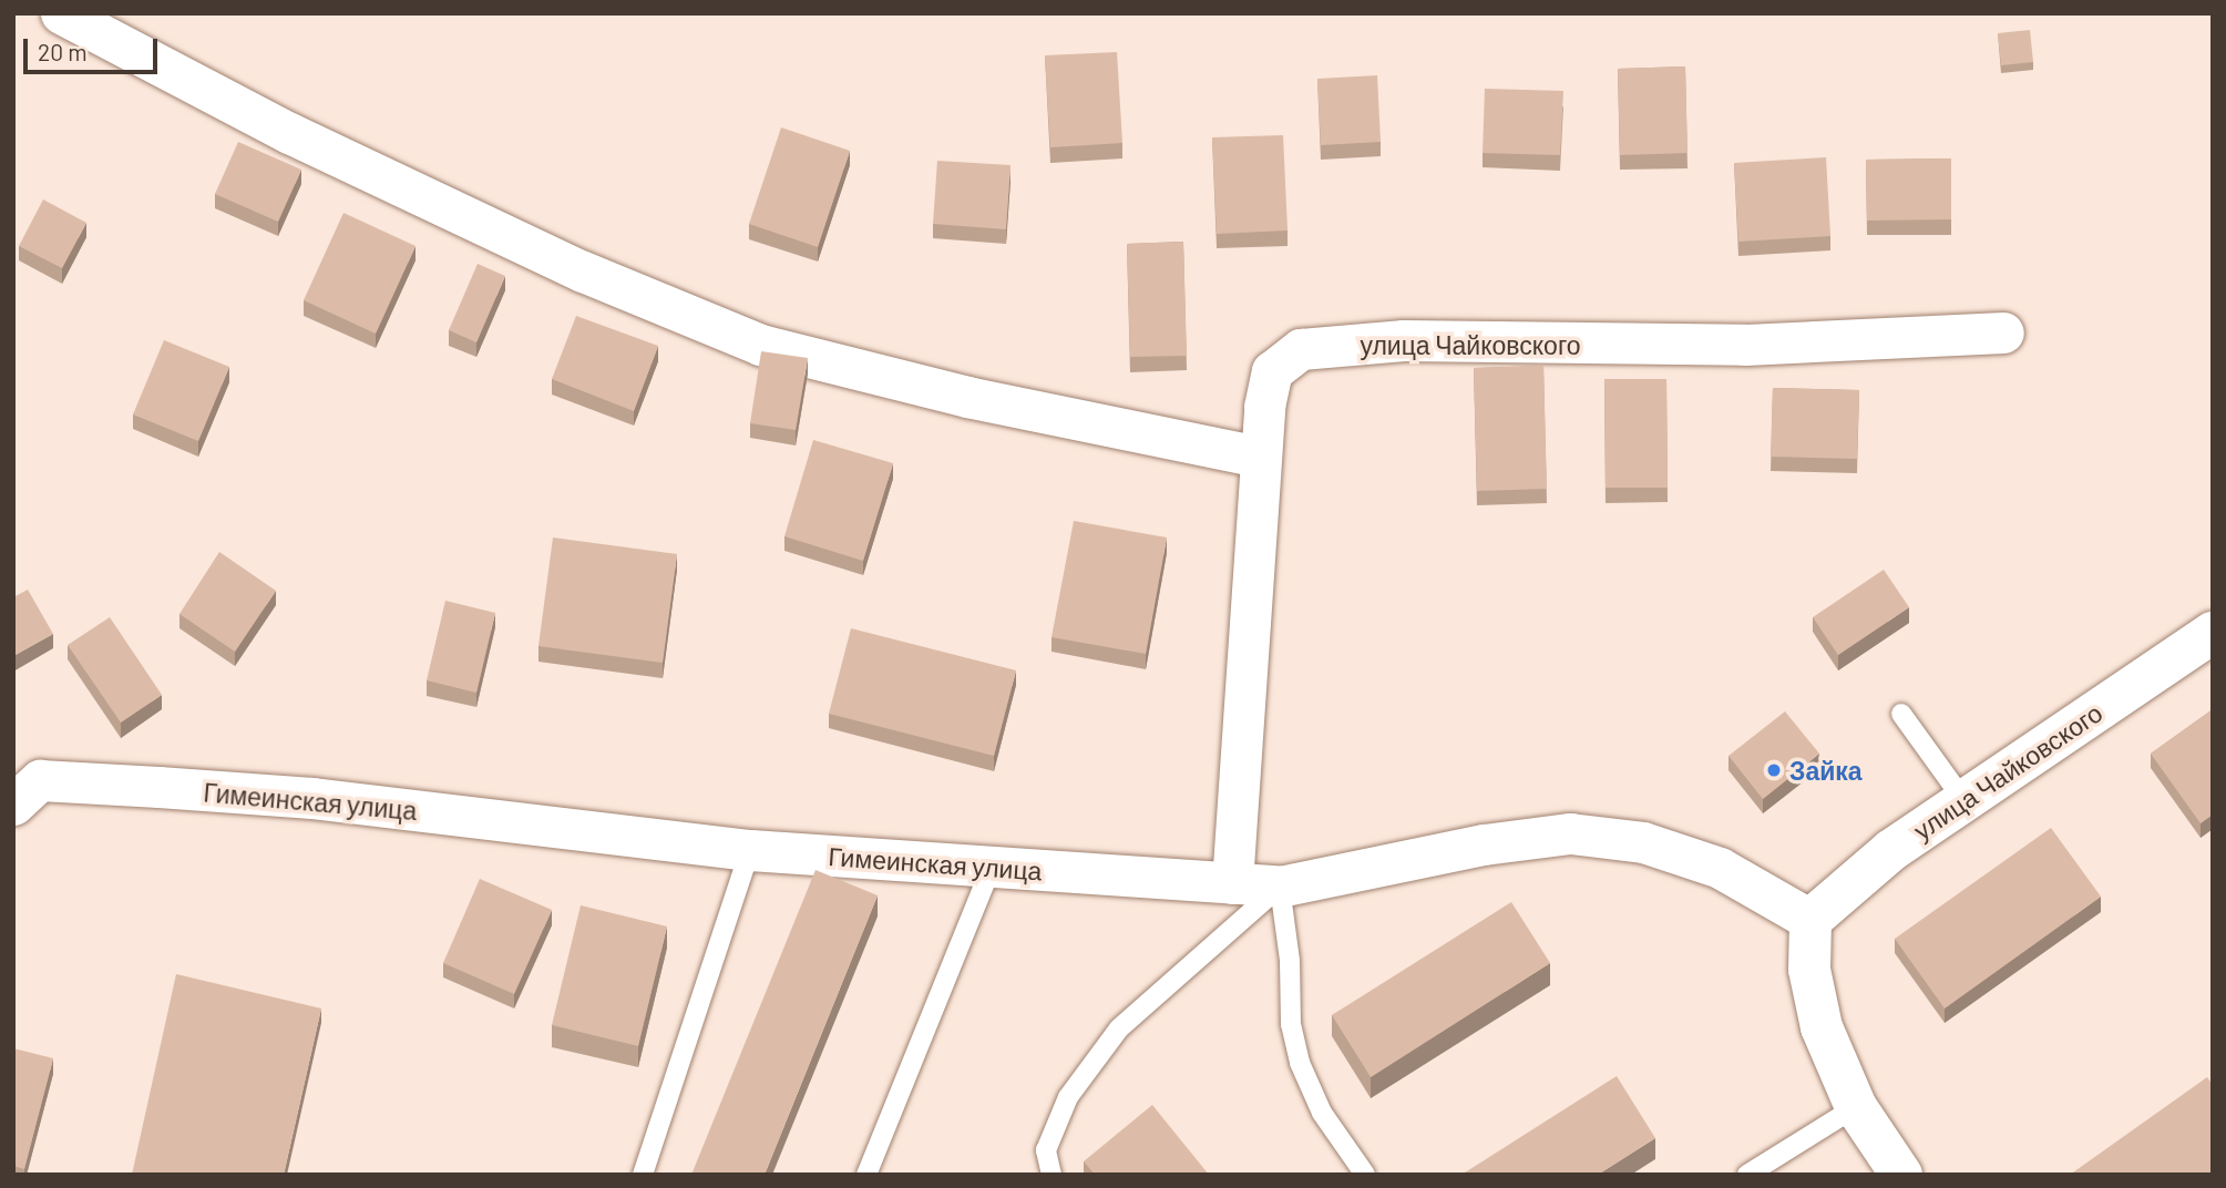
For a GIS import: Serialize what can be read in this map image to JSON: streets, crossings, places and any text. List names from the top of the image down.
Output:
{
  "streets": {
    "main road": ["улица Чайковского"],
    "street": ["Гимеинская улица"]
  },
  "crossings": [
    ["улица Чайковского", "Гимеинская улица"]
  ],
  "places": ["Зайка"],
  "scale_bar": "20 m"
}
